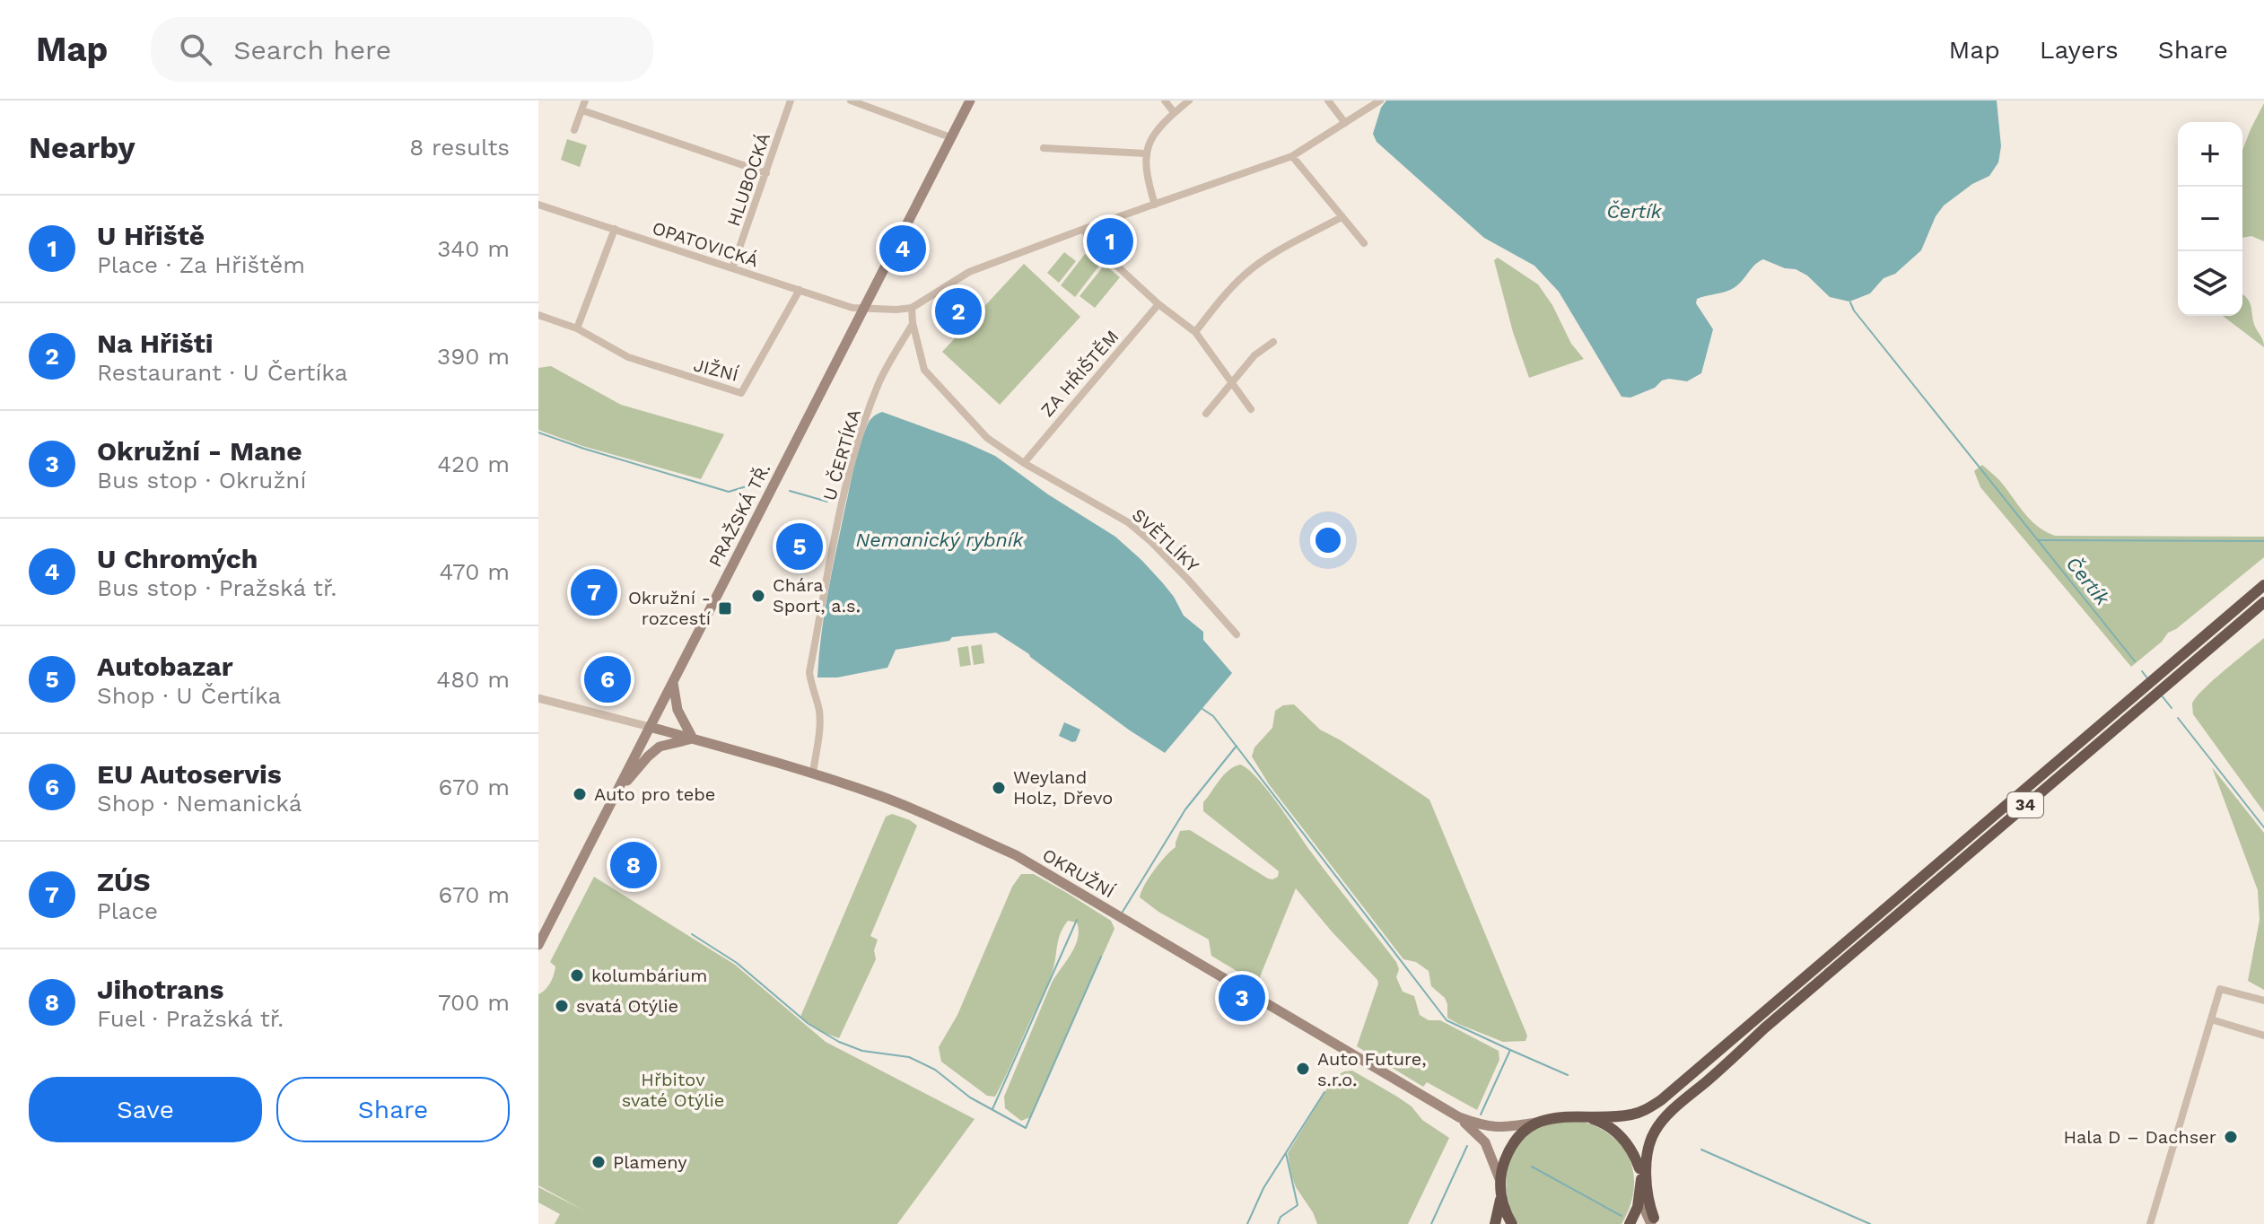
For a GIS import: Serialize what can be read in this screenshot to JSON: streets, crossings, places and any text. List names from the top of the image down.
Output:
{
  "streets": {
    "highway": ["34"],
    "main road": ["PRAŽSKÁ TŘ.", "OKRUŽNÍ"],
    "street": [
      "HLUBOCKÁ",
      "OPATOVICKÁ",
      "JIŽNÍ",
      "ZA HŘIŠTĚM",
      "U ČERTÍKA",
      "SVĚTLÍKY"
    ]
  },
  "crossings": [
    ["HLUBOCKÁ", "OPATOVICKÁ"],
    ["OPATOVICKÁ", "JIŽNÍ"],
    ["OPATOVICKÁ", "PRAŽSKÁ TŘ."],
    ["ZA HŘIŠTĚM", "SVĚTLÍKY"],
    ["U ČERTÍKA", "OKRUŽNÍ"],
    ["PRAŽSKÁ TŘ.", "OKRUŽNÍ"],
    ["34", "OKRUŽNÍ"]
  ],
  "water": ["Čertík", "Nemanický rybník"],
  "parks": ["Hřbitov svaté Otýlie"],
  "places": {
    "other": [
      "Chára Sport, a.s.",
      "Weyland Holz, Dřevo",
      "Auto pro tebe",
      "kolumbárium",
      "svatá Otýlie",
      "Auto Future, s.r.o.",
      "Hala D – Dachser",
      "Plameny"
    ],
    "transit": ["Okružní - rozcestí"]
  },
  "page": {
    "header": "Map",
    "search": "Search here",
    "nav": ["Map", "Layers", "Share"],
    "heading": ["Nearby", "8 results"],
    "map_buttons": ["+", "−"],
    "list": [
      {
        "mark": "1",
        "name": "U Hřiště",
        "note": "Place · Za Hřištěm",
        "value": "340 m"
      },
      {
        "mark": "2",
        "name": "Na Hřišti",
        "note": "Restaurant · U Čertíka",
        "value": "390 m"
      },
      {
        "mark": "3",
        "name": "Okružní - Mane",
        "note": "Bus stop · Okružní",
        "value": "420 m"
      },
      {
        "mark": "4",
        "name": "U Chromých",
        "note": "Bus stop · Pražská tř.",
        "value": "470 m"
      },
      {
        "mark": "5",
        "name": "Autobazar",
        "note": "Shop · U Čertíka",
        "value": "480 m"
      },
      {
        "mark": "6",
        "name": "EU Autoservis",
        "note": "Shop · Nemanická",
        "value": "670 m"
      },
      {
        "mark": "7",
        "name": "ZÚS",
        "note": "Place",
        "value": "670 m"
      },
      {
        "mark": "8",
        "name": "Jihotrans",
        "note": "Fuel · Pražská tř.",
        "value": "700 m"
      }
    ],
    "pins": [
      "1",
      "4",
      "2",
      "5",
      "7",
      "6",
      "8",
      "3"
    ],
    "buttons": ["Save", "Share"]
  }
}
